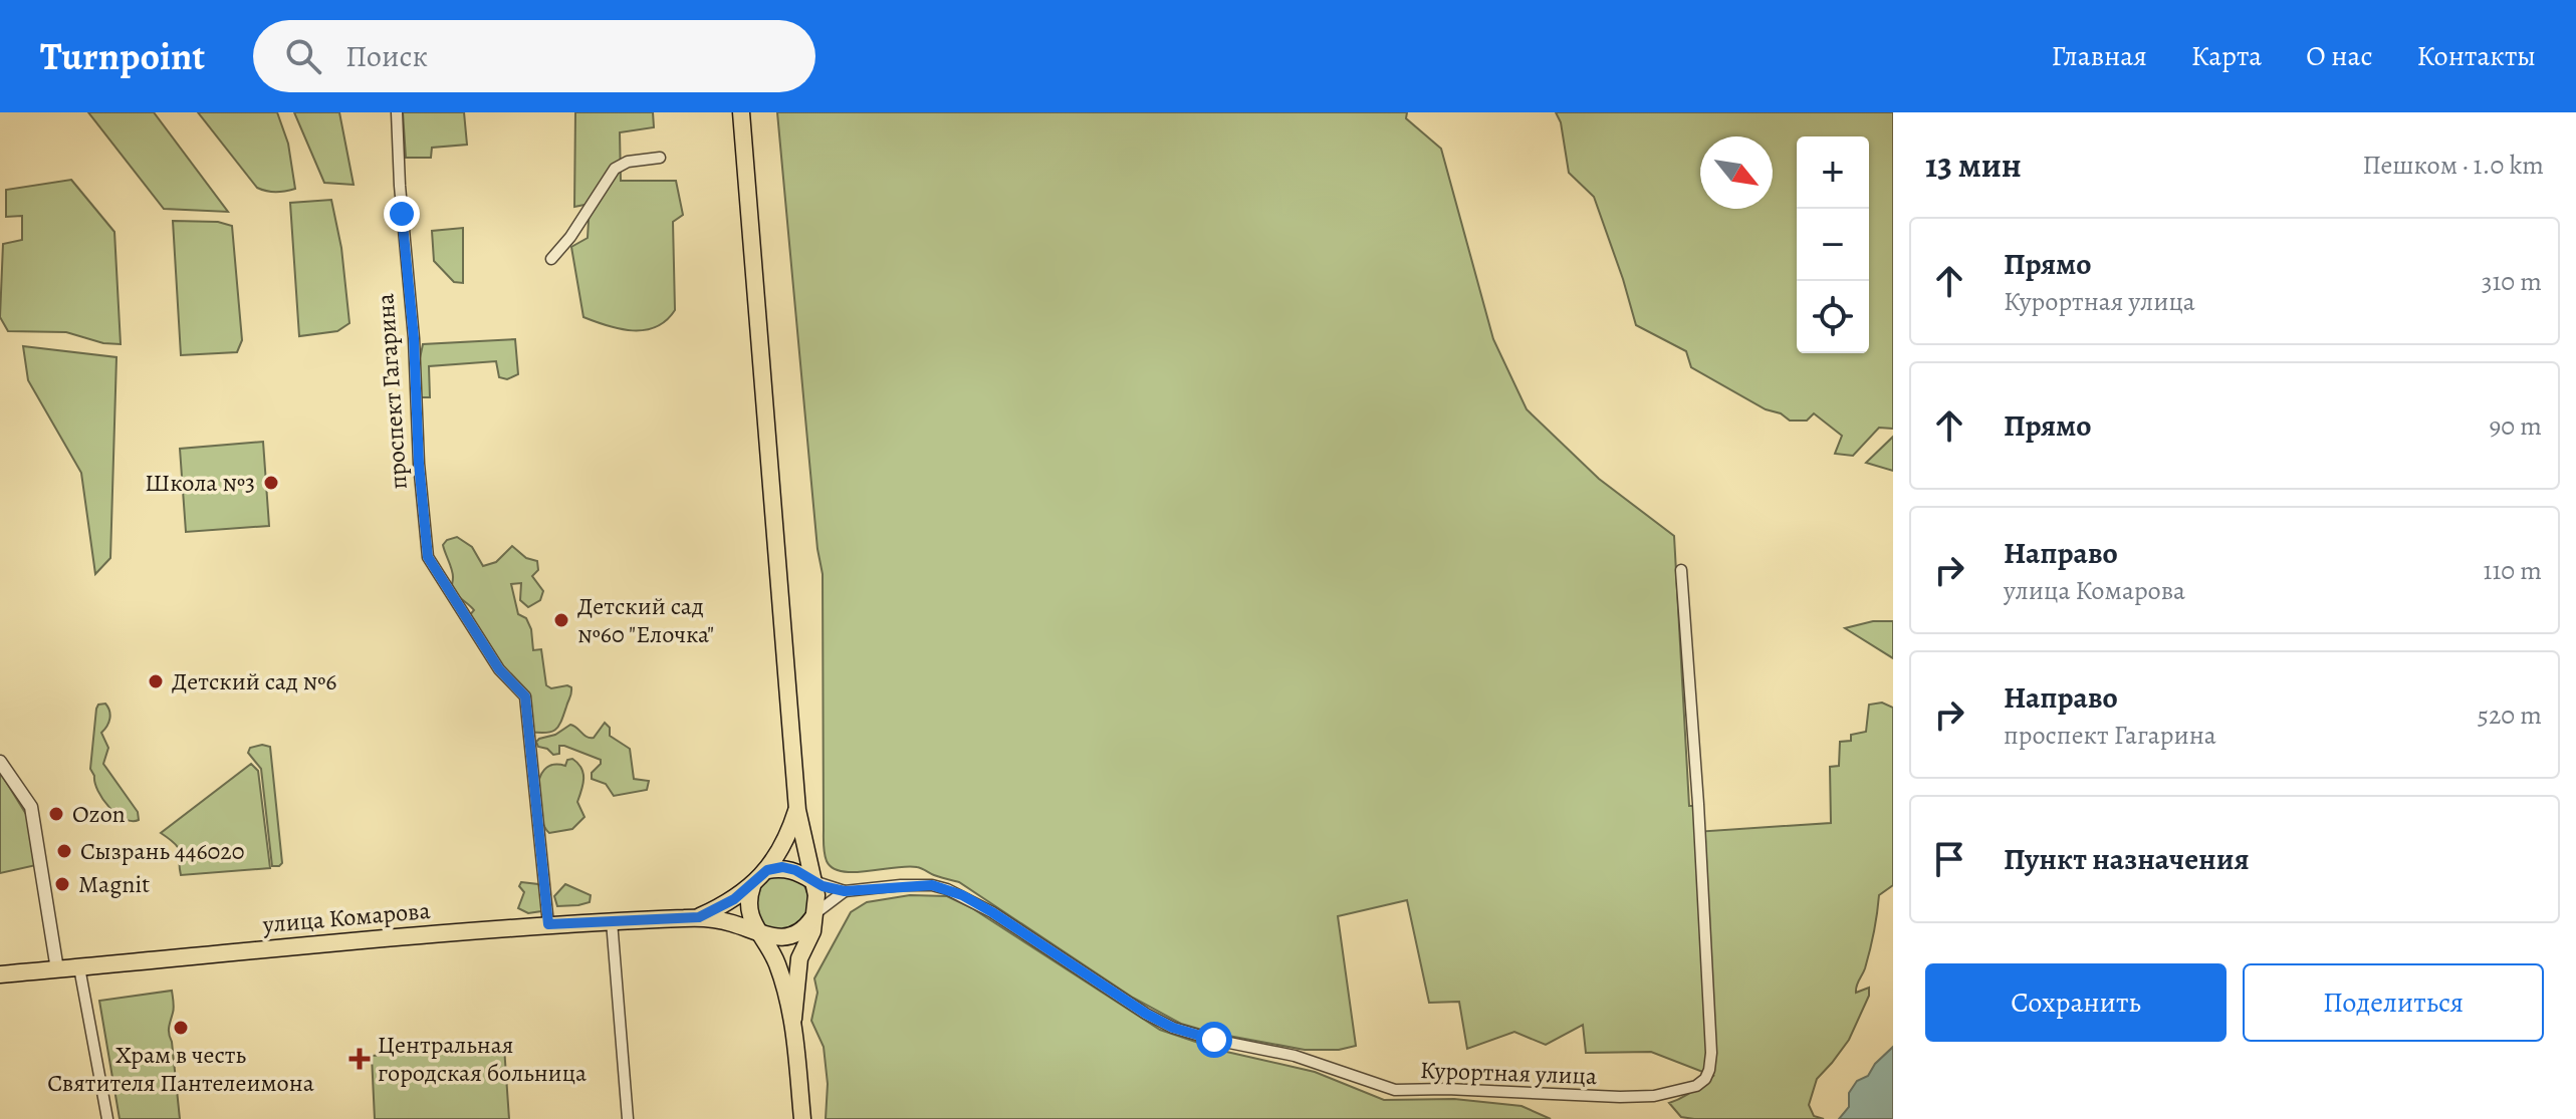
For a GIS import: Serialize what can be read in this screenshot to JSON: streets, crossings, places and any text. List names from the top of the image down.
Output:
{
  "streets": {
    "main road": ["улица Комарова"],
    "street": ["проспект Гагарина", "Курортная улица"]
  },
  "crossings": [
    ["проспект Гагарина", "улица Комарова"]
  ],
  "places": {
    "other": [
      "Школа №3",
      "Детский сад №60 \"Елочка\"",
      "Детский сад №6",
      "Ozon",
      "Сызрань 446020",
      "Magnit",
      "Храм в честь Святителя Пантелеимона"
    ],
    "health": ["Центральная городская больница"]
  },
  "north": "bottom right",
  "page": {
    "header": "Turnpoint",
    "search": "Поиск",
    "nav": [
      "Главная",
      "Карта",
      "О нас",
      "Контакты"
    ],
    "heading": ["13 мин", "Пешком · 1.0 km"],
    "map_buttons": ["+", "−"],
    "list": [
      ["Прямо", "Курортная улица", "310 m"],
      ["Прямо", "90 m"],
      ["Направо", "улица Комарова", "110 m"],
      ["Направо", "проспект Гагарина", "520 m"],
      "Пункт назначения"
    ],
    "buttons": ["Сохранить", "Поделиться"]
  }
}
